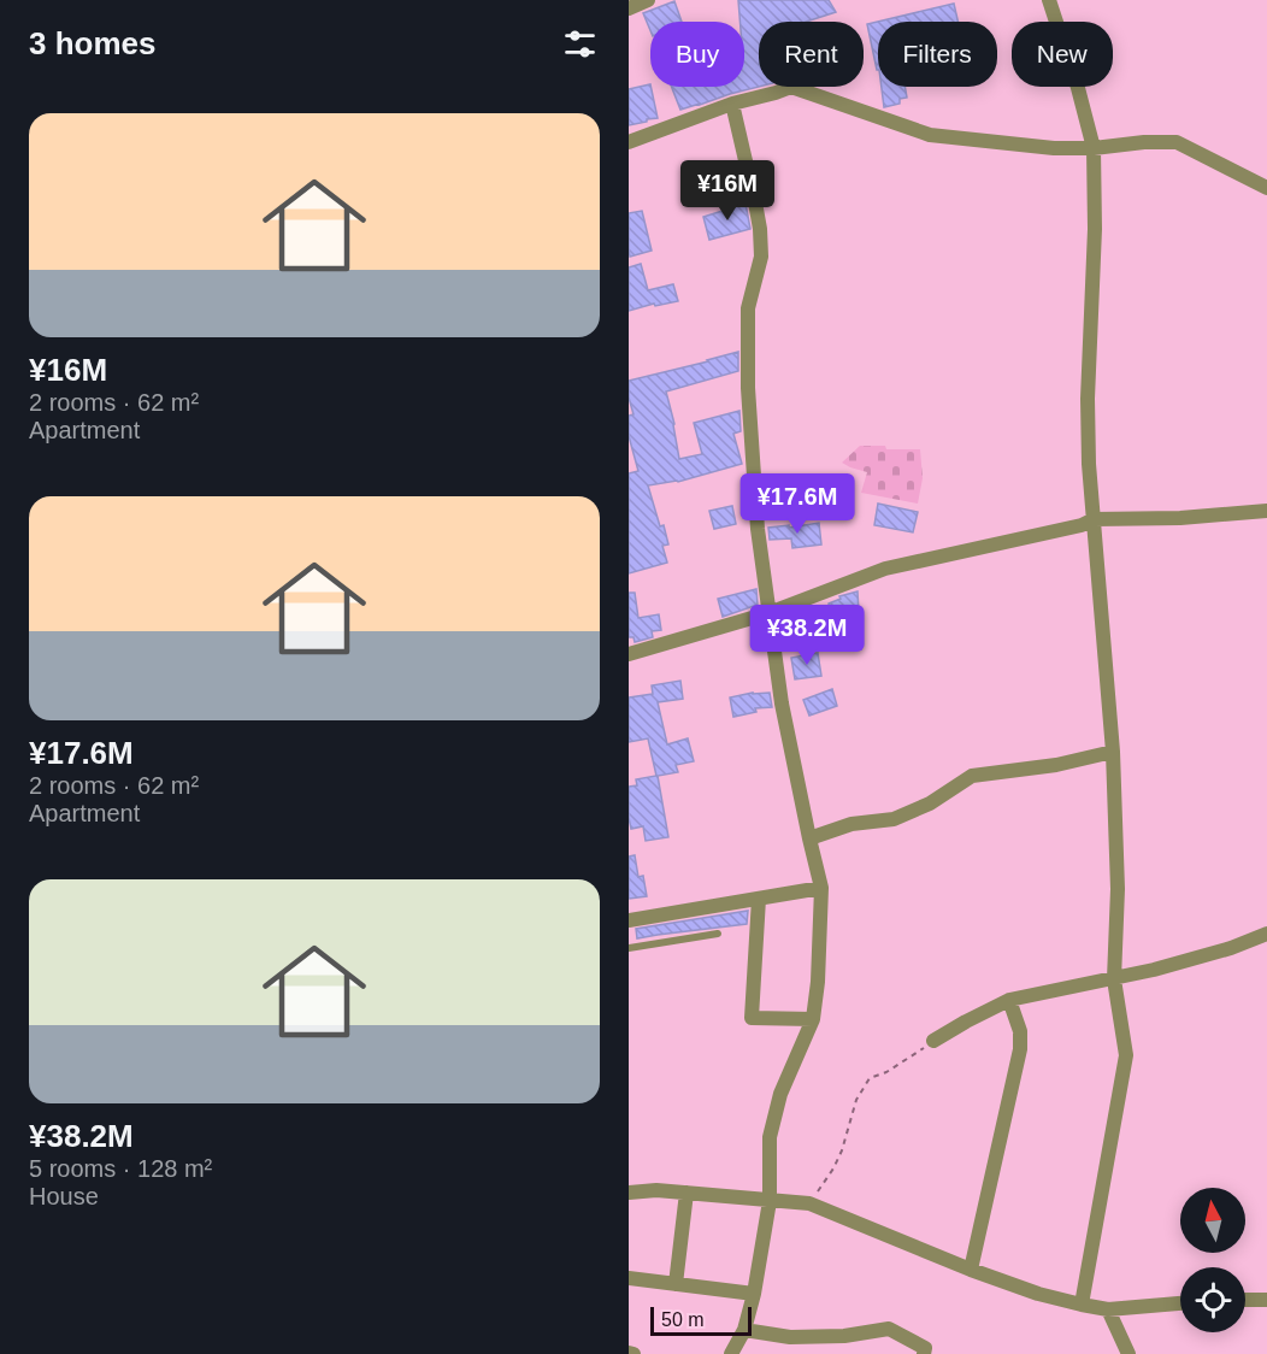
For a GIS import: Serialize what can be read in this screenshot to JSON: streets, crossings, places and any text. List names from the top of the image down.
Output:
{
  "scale_bar": "50 m",
  "north": "top",
  "page": {
    "heading": "3 homes",
    "chip": [
      "Buy",
      "Rent",
      "Filters",
      "New"
    ],
    "list": [
      {
        "name": "¥16M",
        "note": "2 rooms · 62 m² · Apartment"
      },
      {
        "name": "¥17.6M",
        "note": "2 rooms · 62 m² · Apartment"
      },
      {
        "name": "¥38.2M",
        "note": "5 rooms · 128 m² · House"
      }
    ],
    "price": ["¥16M", "¥17.6M", "¥38.2M"],
    "scale": "50 m"
  }
}
